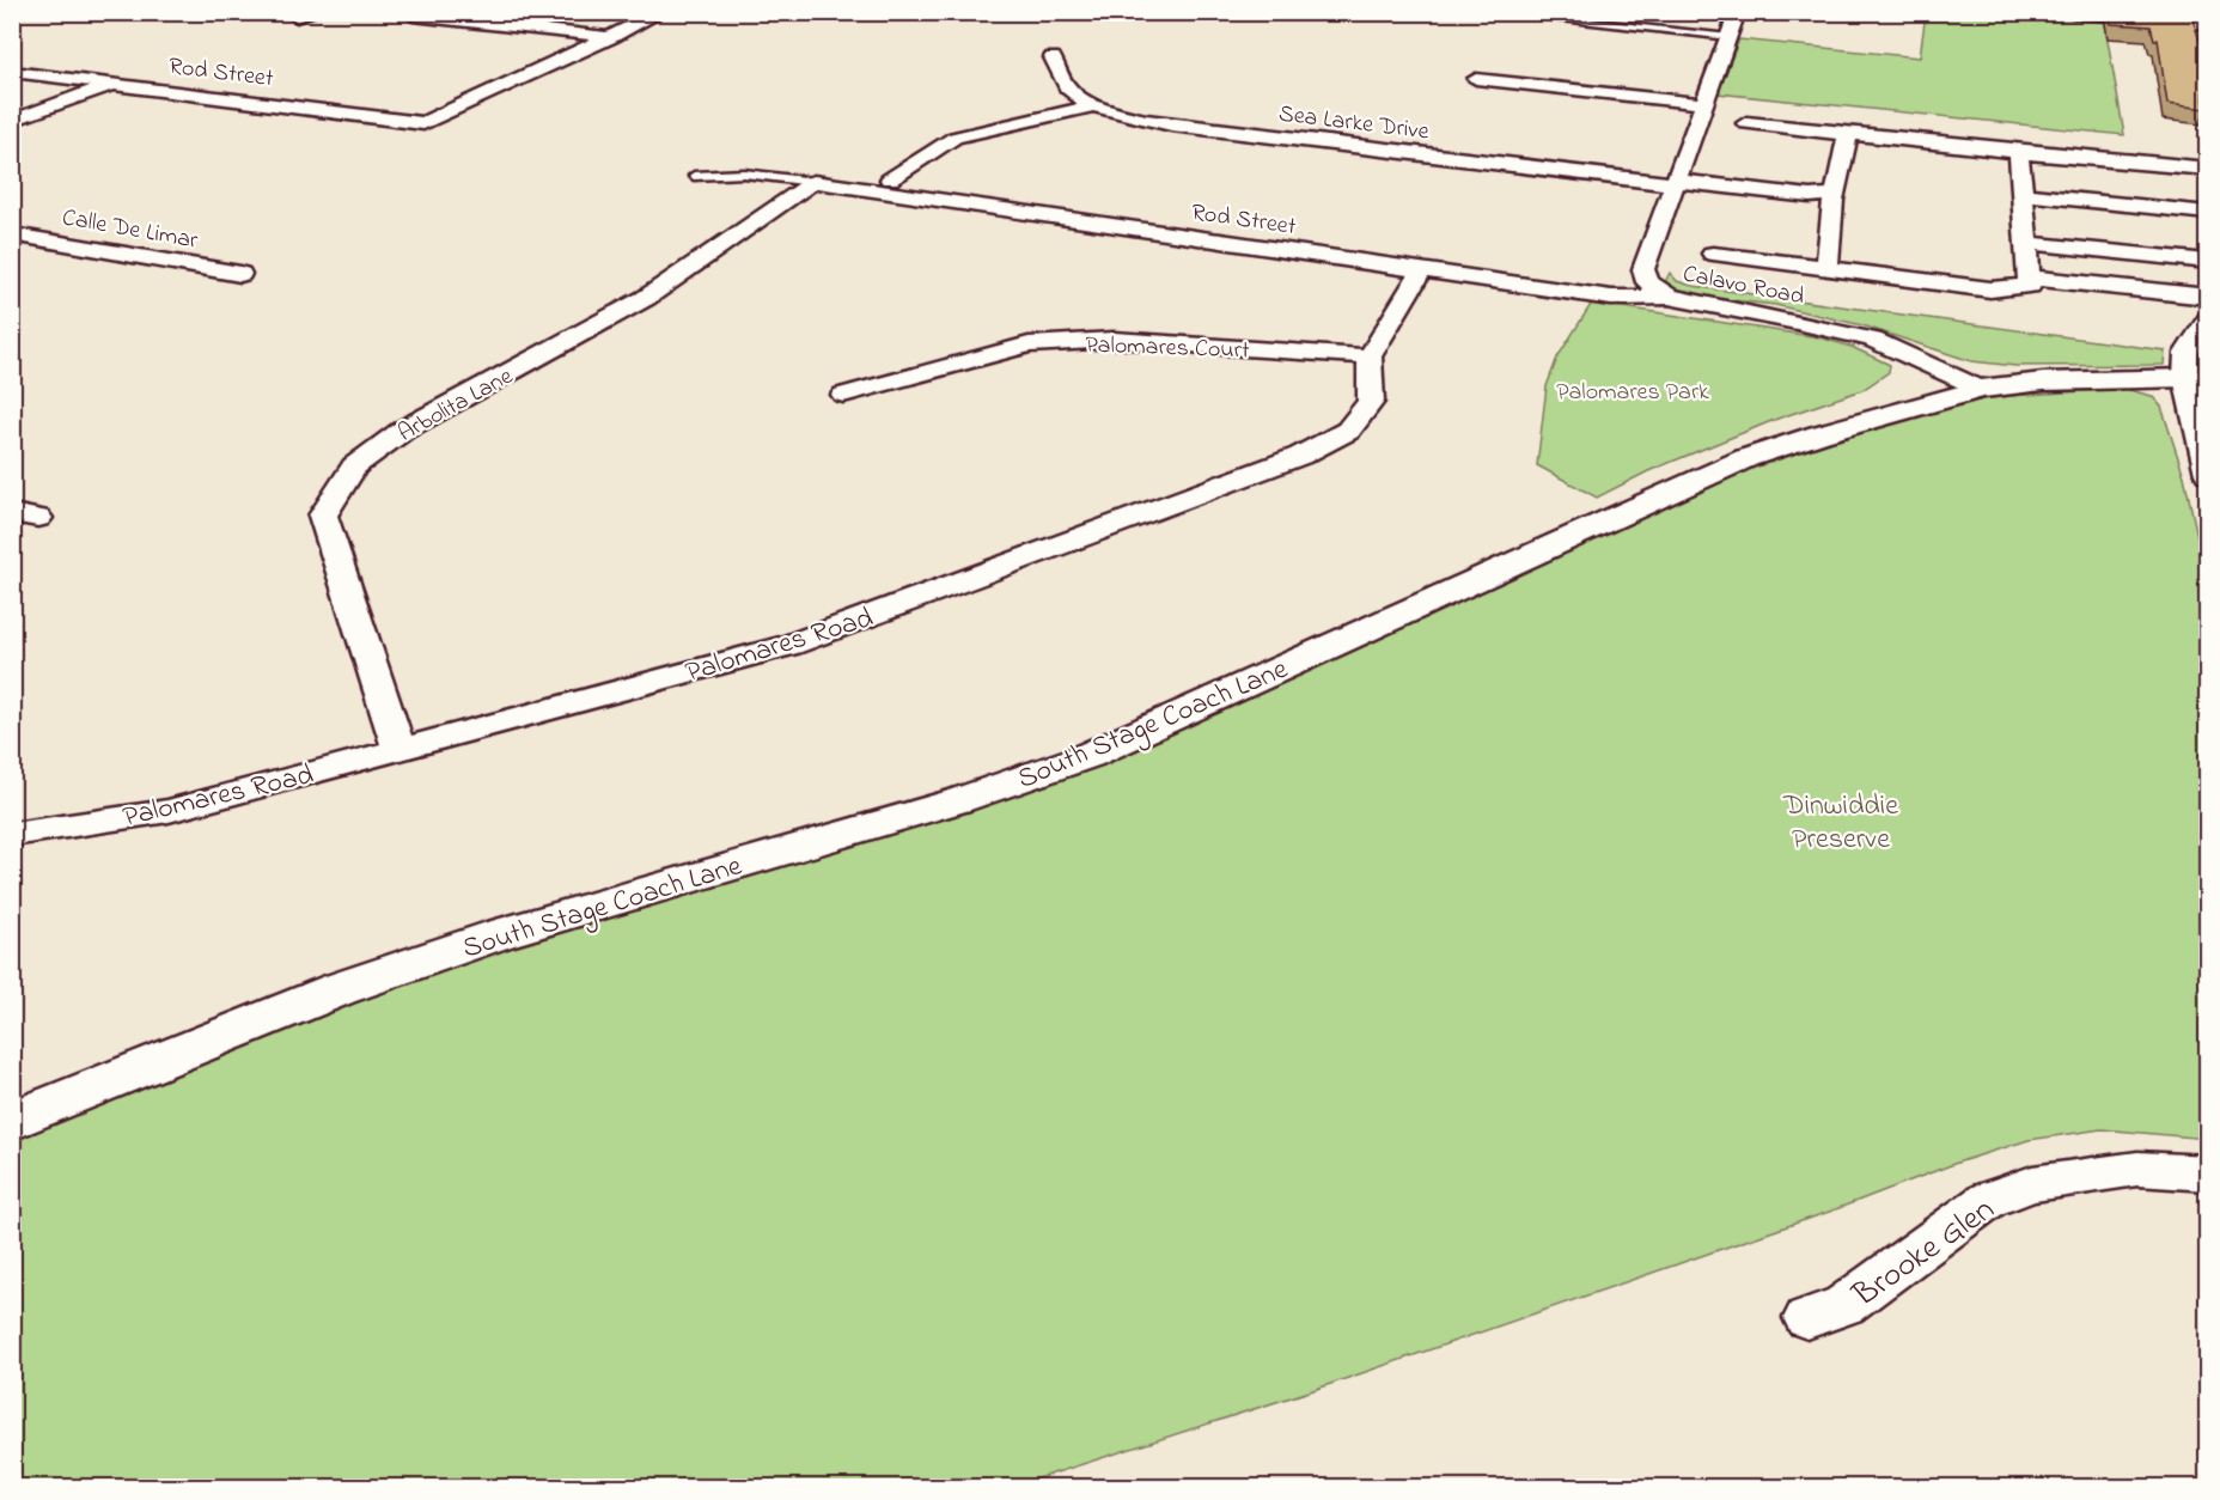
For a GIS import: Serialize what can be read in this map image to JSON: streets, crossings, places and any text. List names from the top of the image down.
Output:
{
  "streets": {
    "main road": ["South Stage Coach Lane"],
    "street": [
      "Rod Street",
      "Sea Larke Drive",
      "Calle De Limar",
      "Calavo Road",
      "Palomares Court",
      "Arbolita Lane",
      "Palomares Road",
      "Brooke Glen"
    ]
  },
  "crossings": [
    ["Rod Street", "Calavo Road"],
    ["Rod Street", "Arbolita Lane"],
    ["Sea Larke Drive", "Calavo Road"],
    ["Calavo Road", "South Stage Coach Lane"],
    ["Palomares Court", "Palomares Road"],
    ["Arbolita Lane", "Palomares Road"]
  ],
  "parks": ["Palomares Park", "Dinwiddie Preserve"]
}
